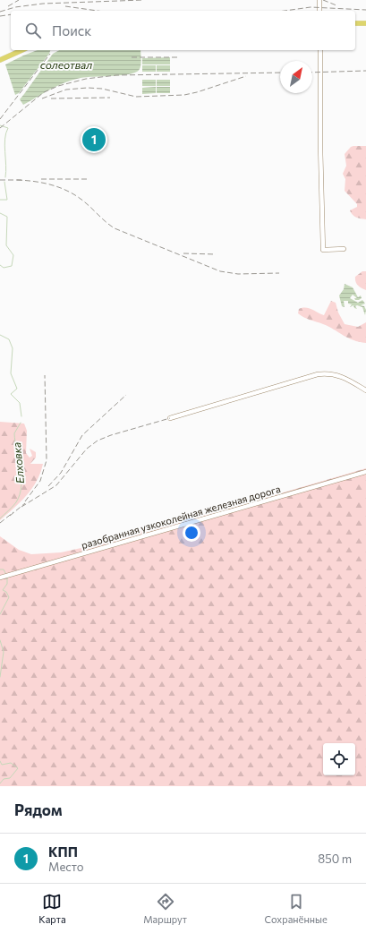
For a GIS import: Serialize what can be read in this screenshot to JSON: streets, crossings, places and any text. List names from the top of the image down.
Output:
{
  "streets": {
    "street": ["разобранная узкоколейная железная дорога"]
  },
  "water": ["солеотвал", "Елховка"],
  "north": "top right",
  "page": {
    "search": "Поиск",
    "pins": "1",
    "heading": "Рядом",
    "list": [
      {
        "mark": "1",
        "name": "КПП",
        "note": "Место",
        "value": "850 m"
      }
    ],
    "nav": ["Карта", "Маршрут", "Сохранённые"]
  }
}
